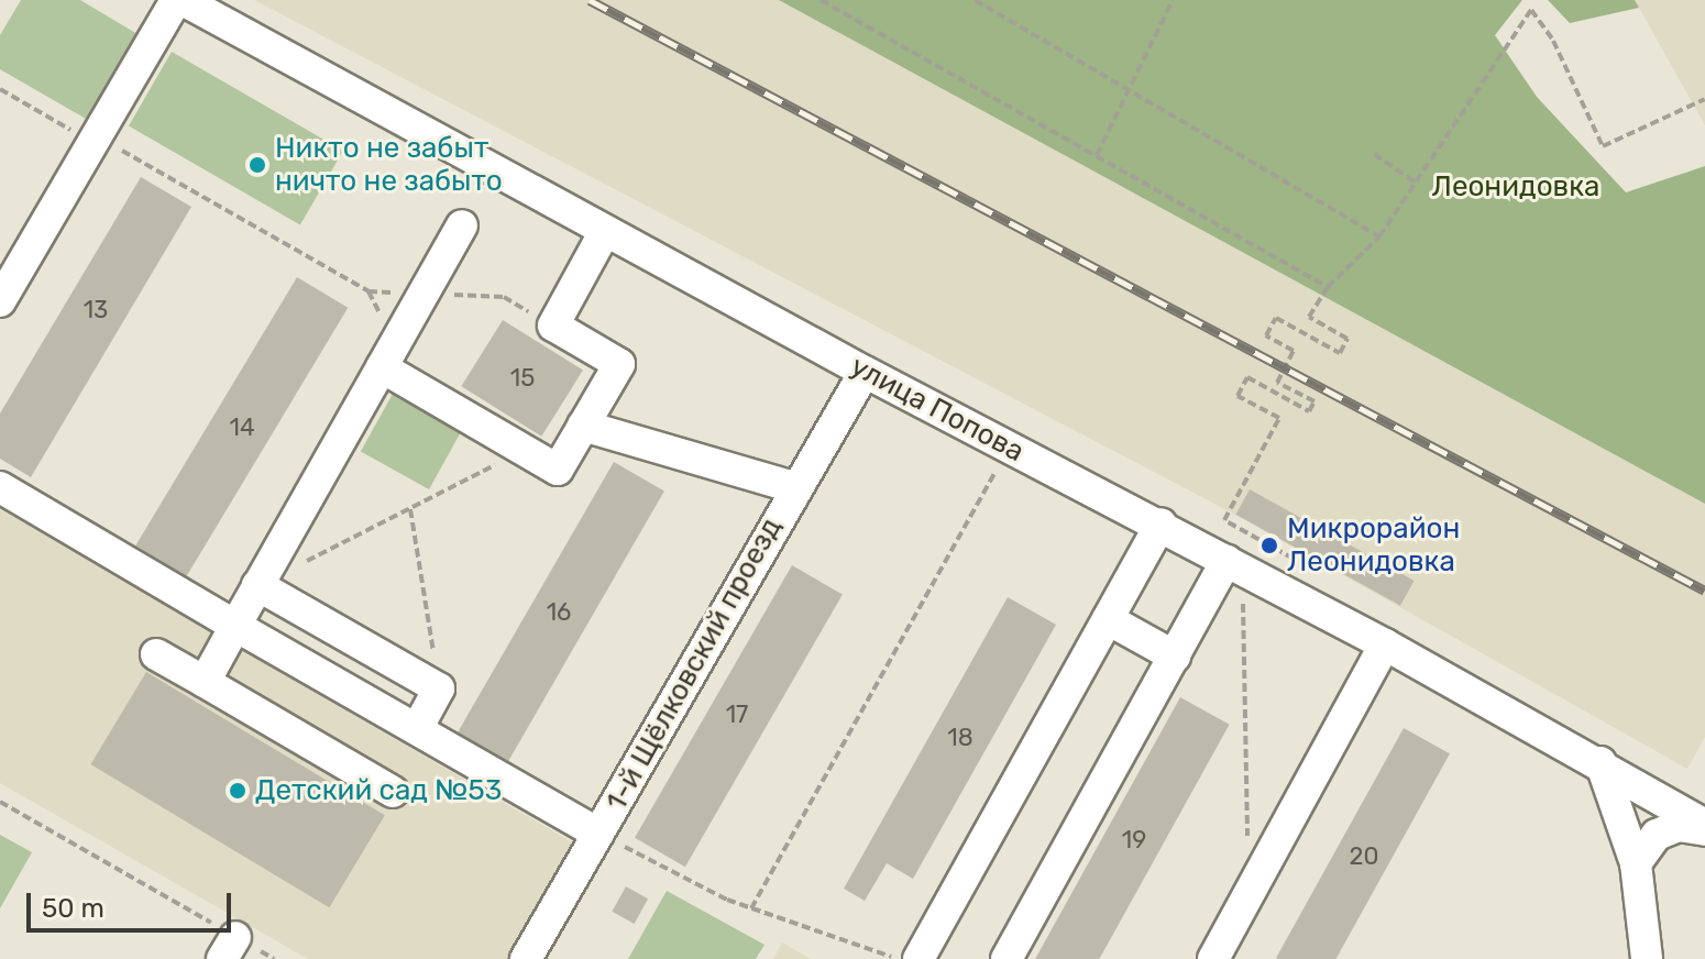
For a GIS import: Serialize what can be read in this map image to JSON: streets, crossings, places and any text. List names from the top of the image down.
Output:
{
  "streets": {
    "street": ["улица Попова", "1-й Щёлковский проезд"]
  },
  "crossings": [
    ["улица Попова", "1-й Щёлковский проезд"]
  ],
  "parks": ["Леонидовка"],
  "places": ["Никто не забыт ничто не забыто", "Микрорайон Леонидовка", "Детский сад №53"],
  "house_numbers": [
    "13",
    "15",
    "14",
    "16",
    "17",
    "18",
    "19",
    "20"
  ],
  "scale_bar": "50 m"
}
